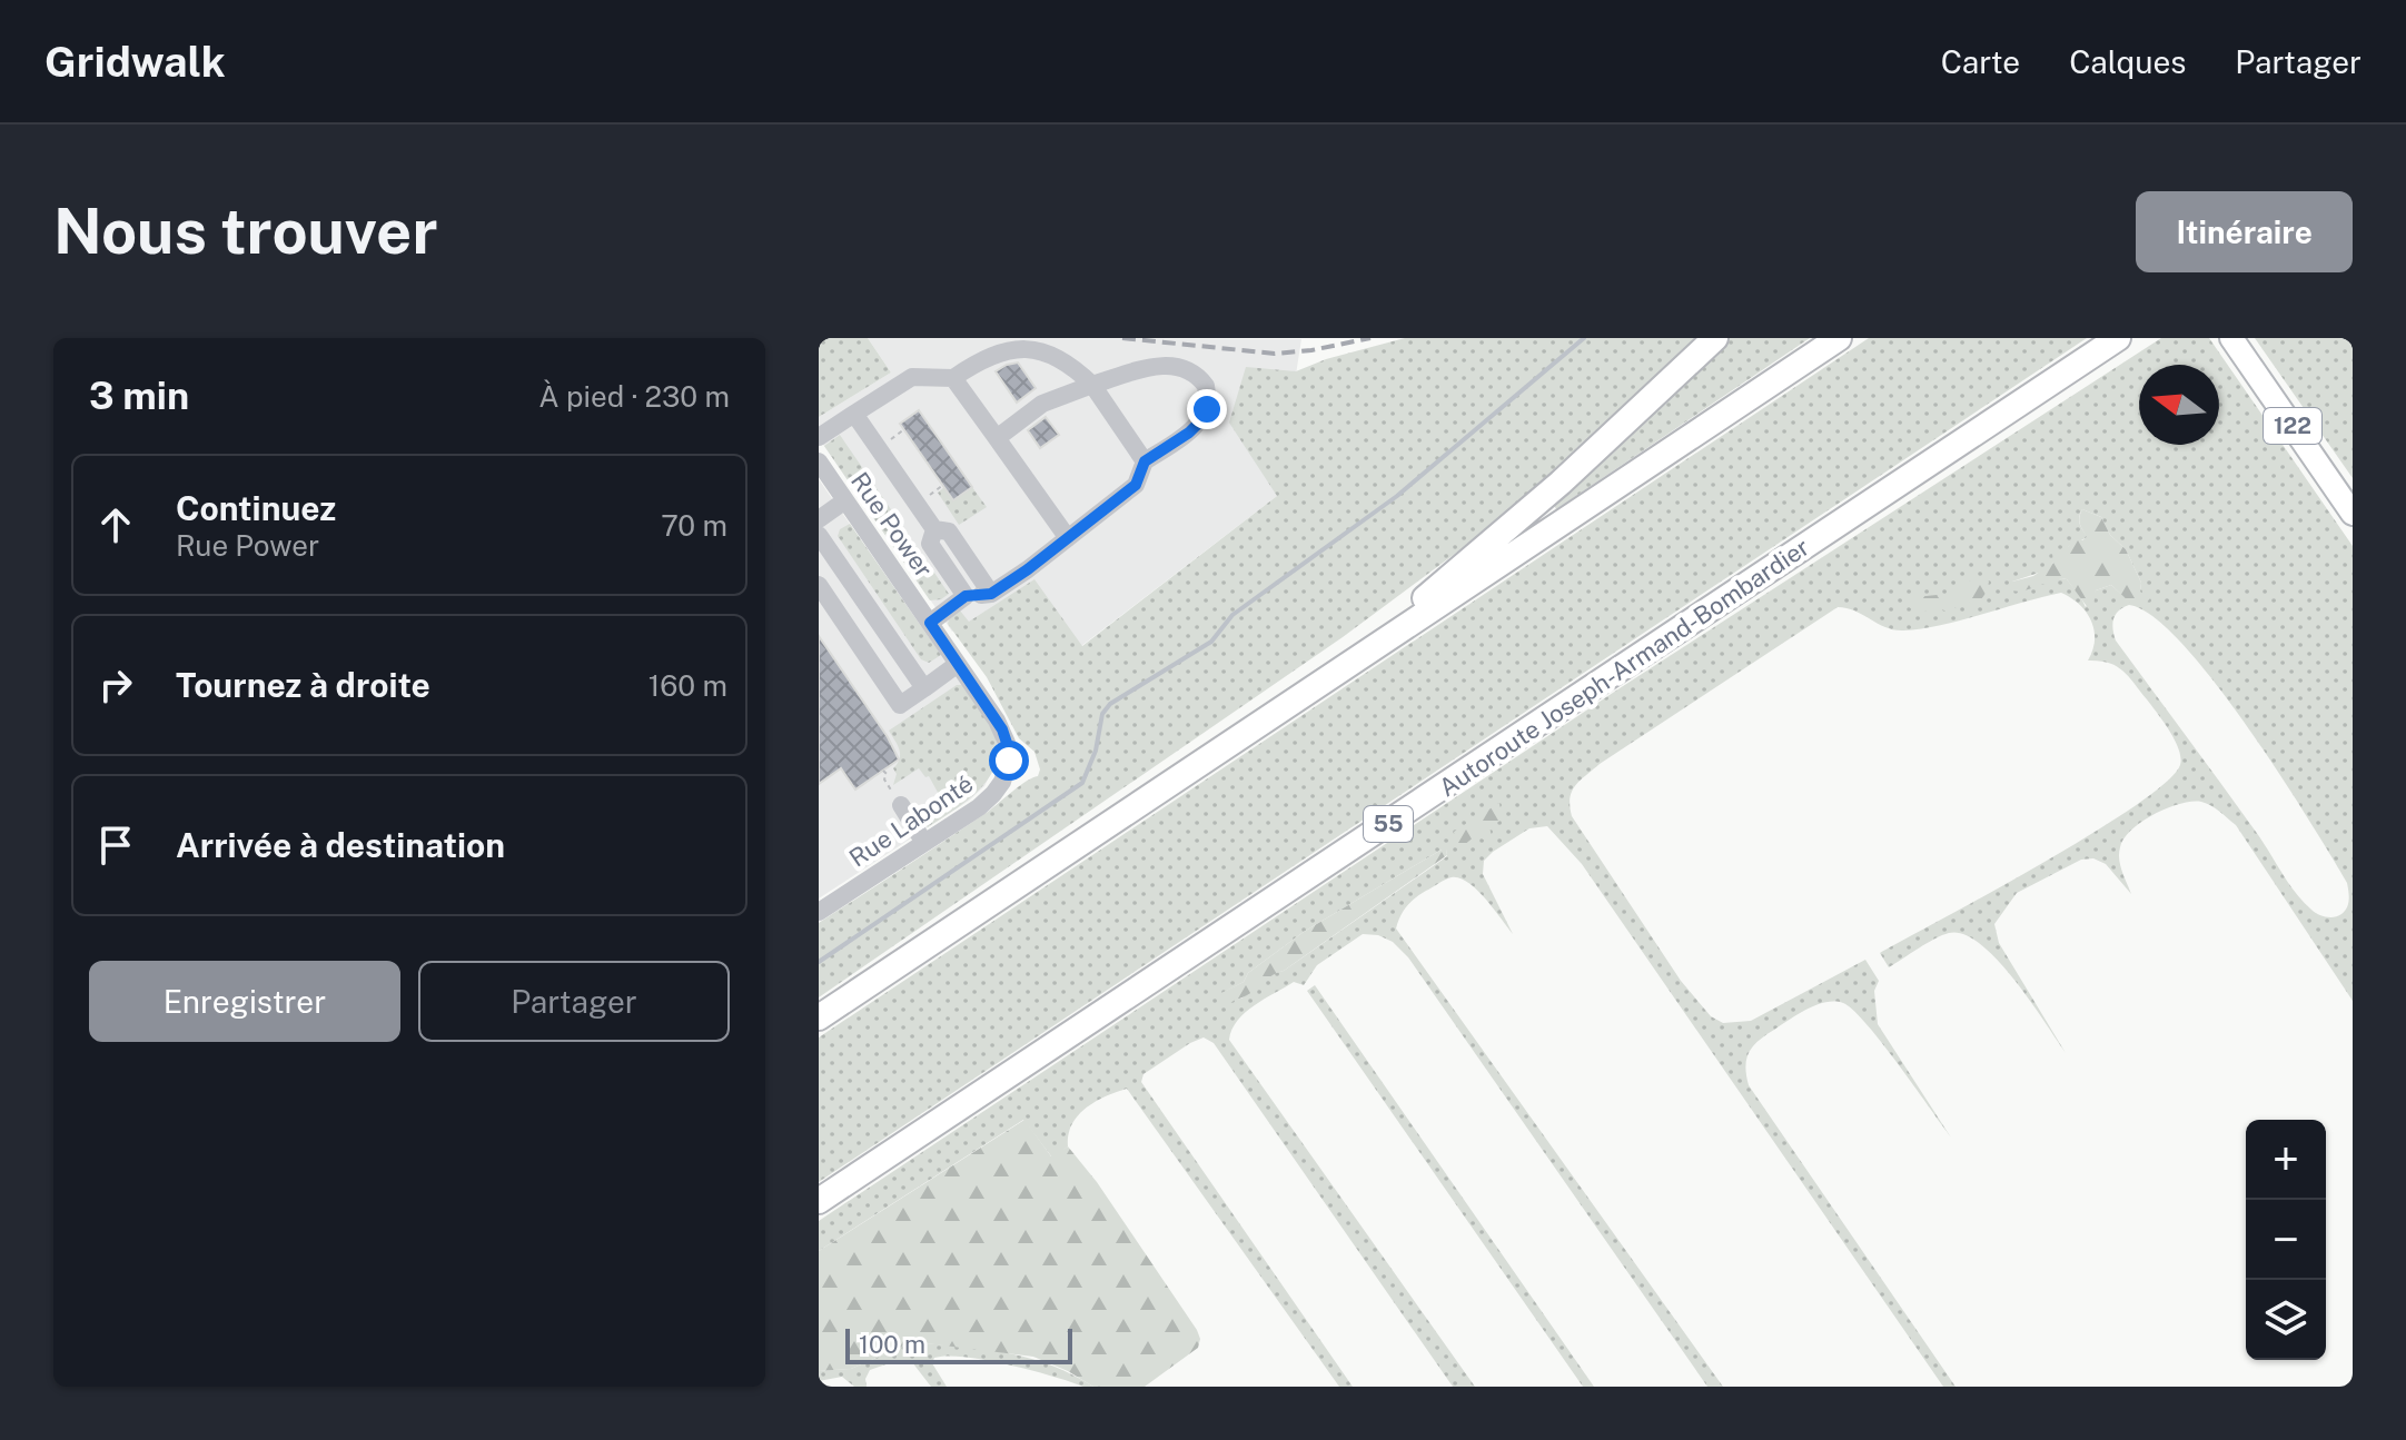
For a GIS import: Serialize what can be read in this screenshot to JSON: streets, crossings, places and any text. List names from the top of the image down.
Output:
{
  "streets": {
    "highway": ["Autoroute Joseph-Armand-Bombardier", "55"],
    "main road": ["122"],
    "street": ["Rue Power", "Rue Labonté"]
  },
  "crossings": [
    ["Rue Power", "Rue Labonté"]
  ],
  "scale_bar": "100 m",
  "north": "left",
  "page": {
    "header": "Gridwalk",
    "nav": ["Carte", "Calques", "Partager"],
    "buttons": [
      "Itinéraire",
      ["Enregistrer", "Partager"]
    ],
    "title": "Nous trouver",
    "heading": ["3 min", "À pied · 230 m"],
    "list": [
      ["Continuez", "Rue Power", "70 m"],
      ["Tournez à droite", "160 m"],
      "Arrivée à destination"
    ],
    "map_buttons": ["+", "−"],
    "scale": "100 m"
  }
}
